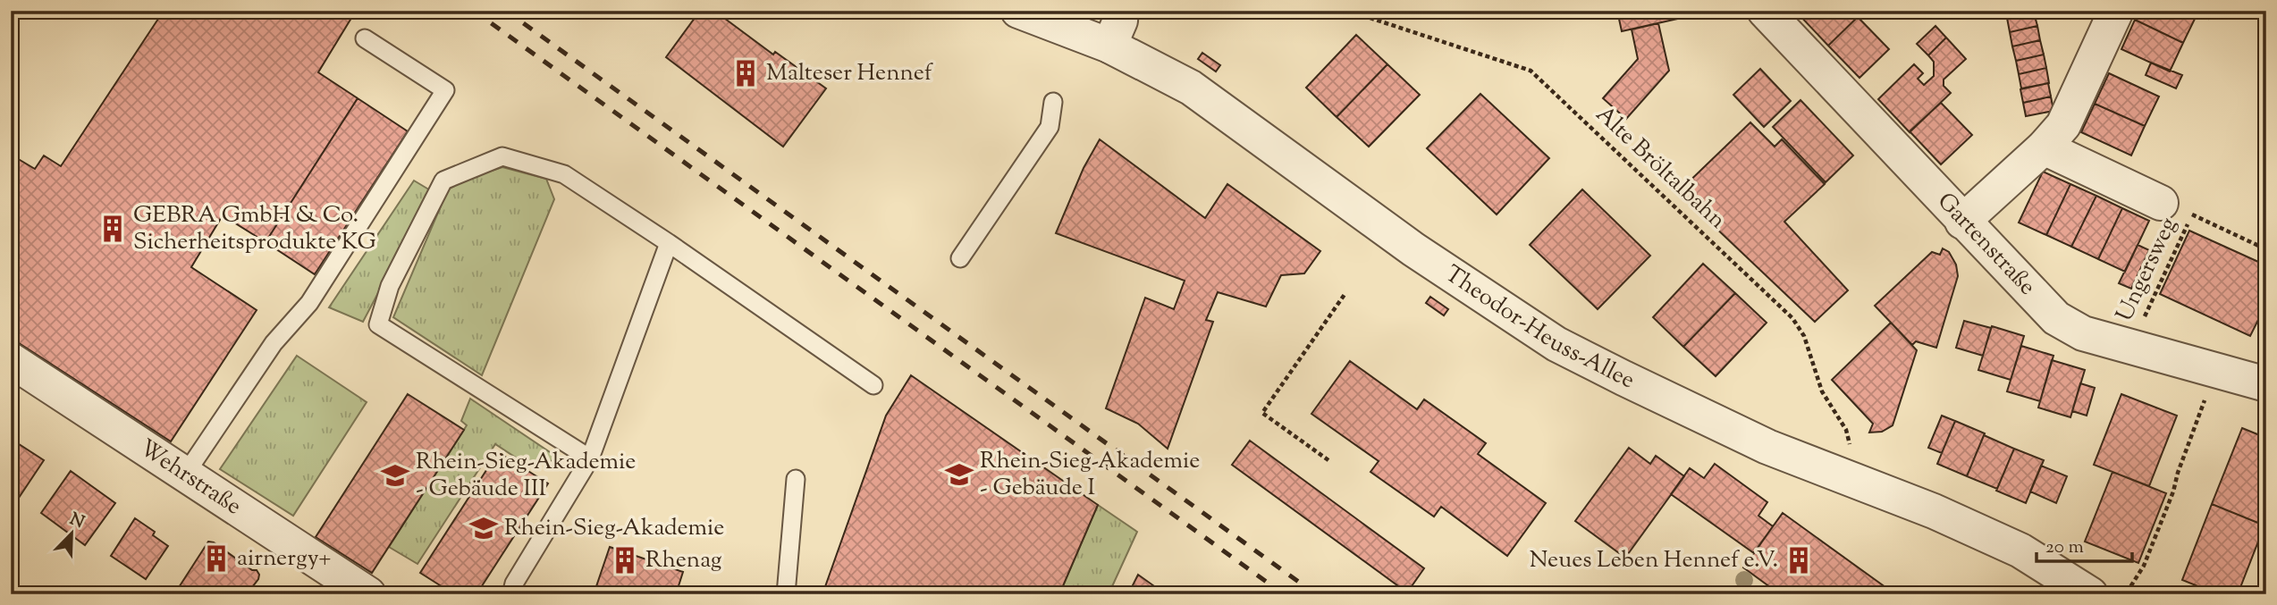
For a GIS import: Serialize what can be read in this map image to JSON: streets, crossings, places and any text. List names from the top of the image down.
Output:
{
  "streets": {
    "street": ["Gartenstraße", "Theodor-Heuss-Allee", "Wehrstraße"],
    "path": ["Alte Bröltalbahn", "Ungersweg"]
  },
  "crossings": [
    ["Gartenstraße", "Ungersweg"]
  ],
  "places": {
    "building": [
      "Malteser Hennef",
      "GEBRA GmbH & Co. Sicherheitsprodukte KG",
      "airnergy+",
      "Rhenag",
      "Neues Leben Hennef e.V."
    ],
    "school or university": ["Rhein-Sieg-Akademie - Gebäude I", "Rhein-Sieg-Akademie - Gebäude III", "Rhein-Sieg-Akademie"]
  },
  "scale_bar": "20 m",
  "north": "top right"
}
